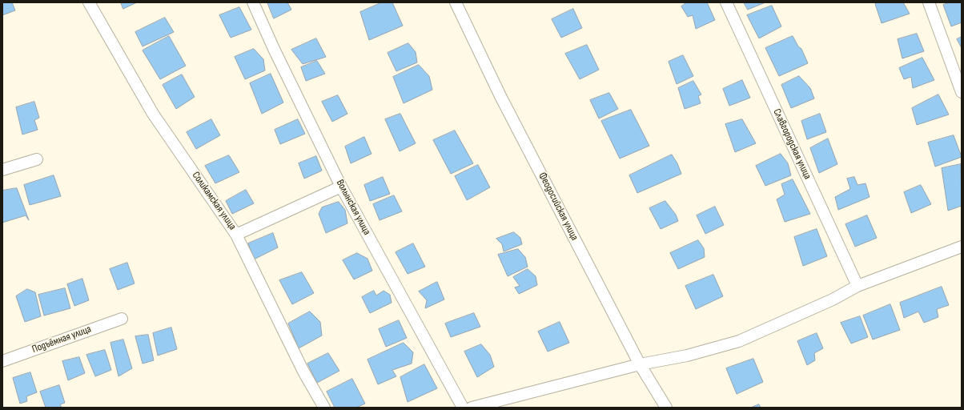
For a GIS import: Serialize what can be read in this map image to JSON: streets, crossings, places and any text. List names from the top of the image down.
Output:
{
  "streets": {
    "street": [
      "Славгородская улица",
      "Соликамская улица",
      "Феодосийская улица",
      "Волынская улица",
      "Подъёмная улица"
    ]
  }
}
